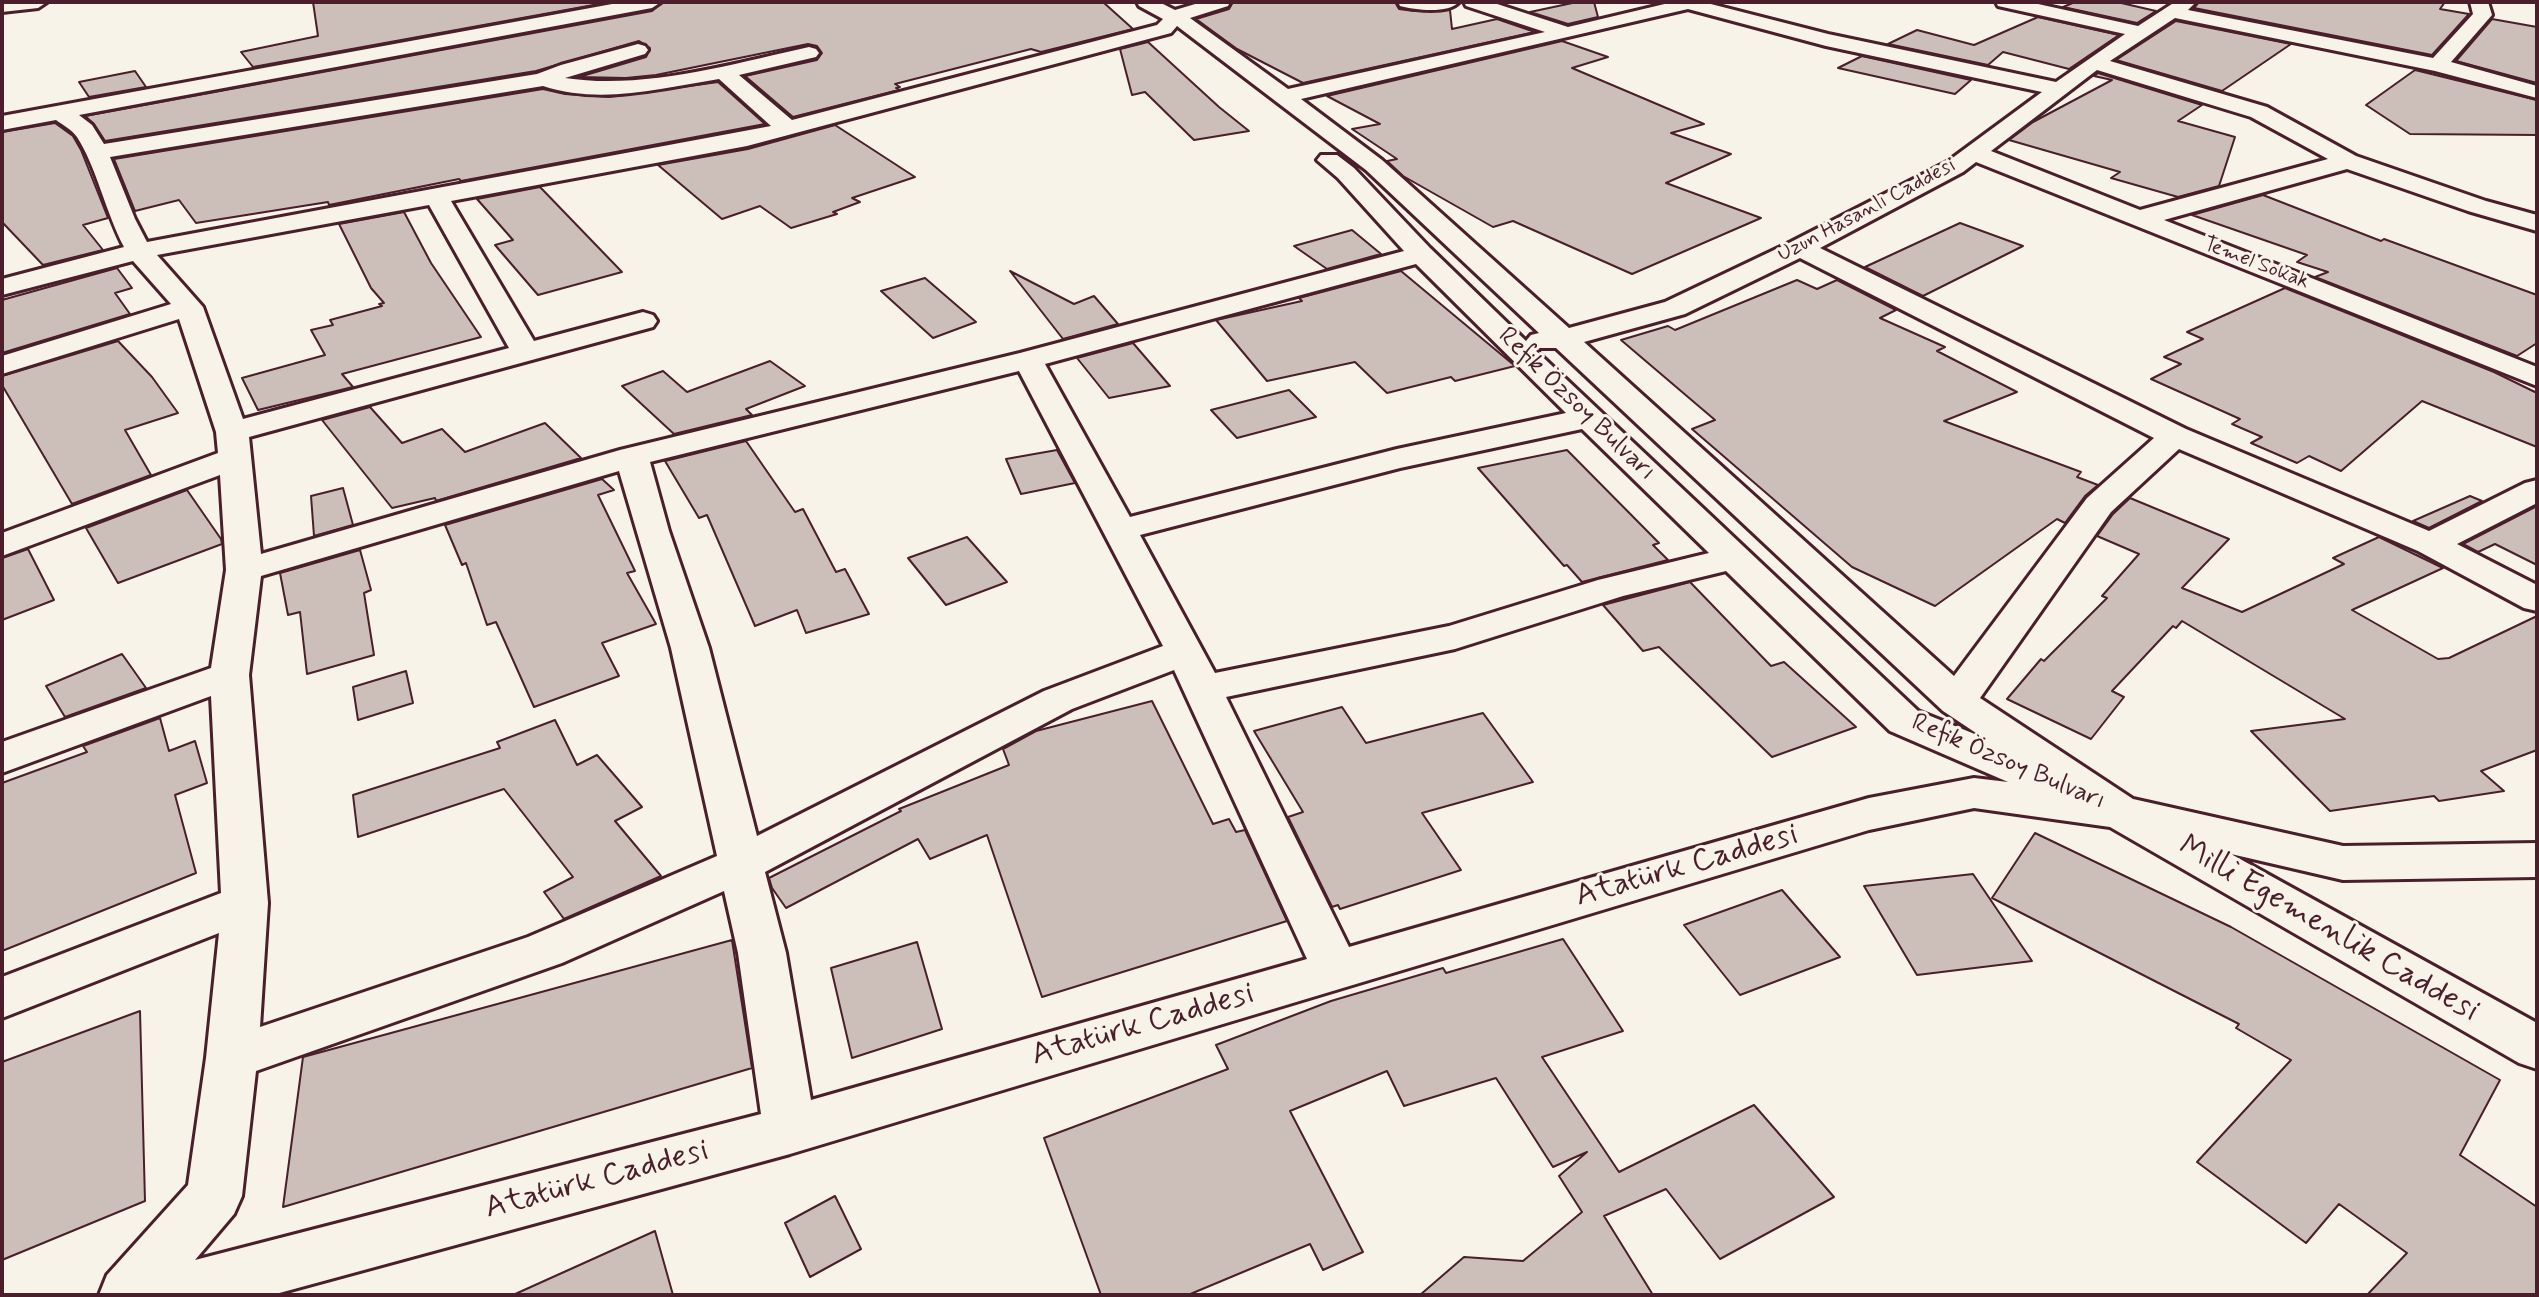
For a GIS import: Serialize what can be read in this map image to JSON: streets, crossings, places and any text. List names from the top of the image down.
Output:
{
  "streets": {
    "street": [
      "Uzun Hasanlı Caddesi",
      "Temel Sokak",
      "Refik Özsoy Bulvarı",
      "Atatürk Caddesi",
      "Milli Egemenlik Caddesi"
    ]
  },
  "crossings": [
    ["Uzun Hasanlı Caddesi", "Temel Sokak"],
    ["Uzun Hasanlı Caddesi", "Refik Özsoy Bulvarı"],
    ["Refik Özsoy Bulvarı", "Atatürk Caddesi"],
    ["Refik Özsoy Bulvarı", "Milli Egemenlik Caddesi"],
    ["Atatürk Caddesi", "Milli Egemenlik Caddesi"]
  ]
}
